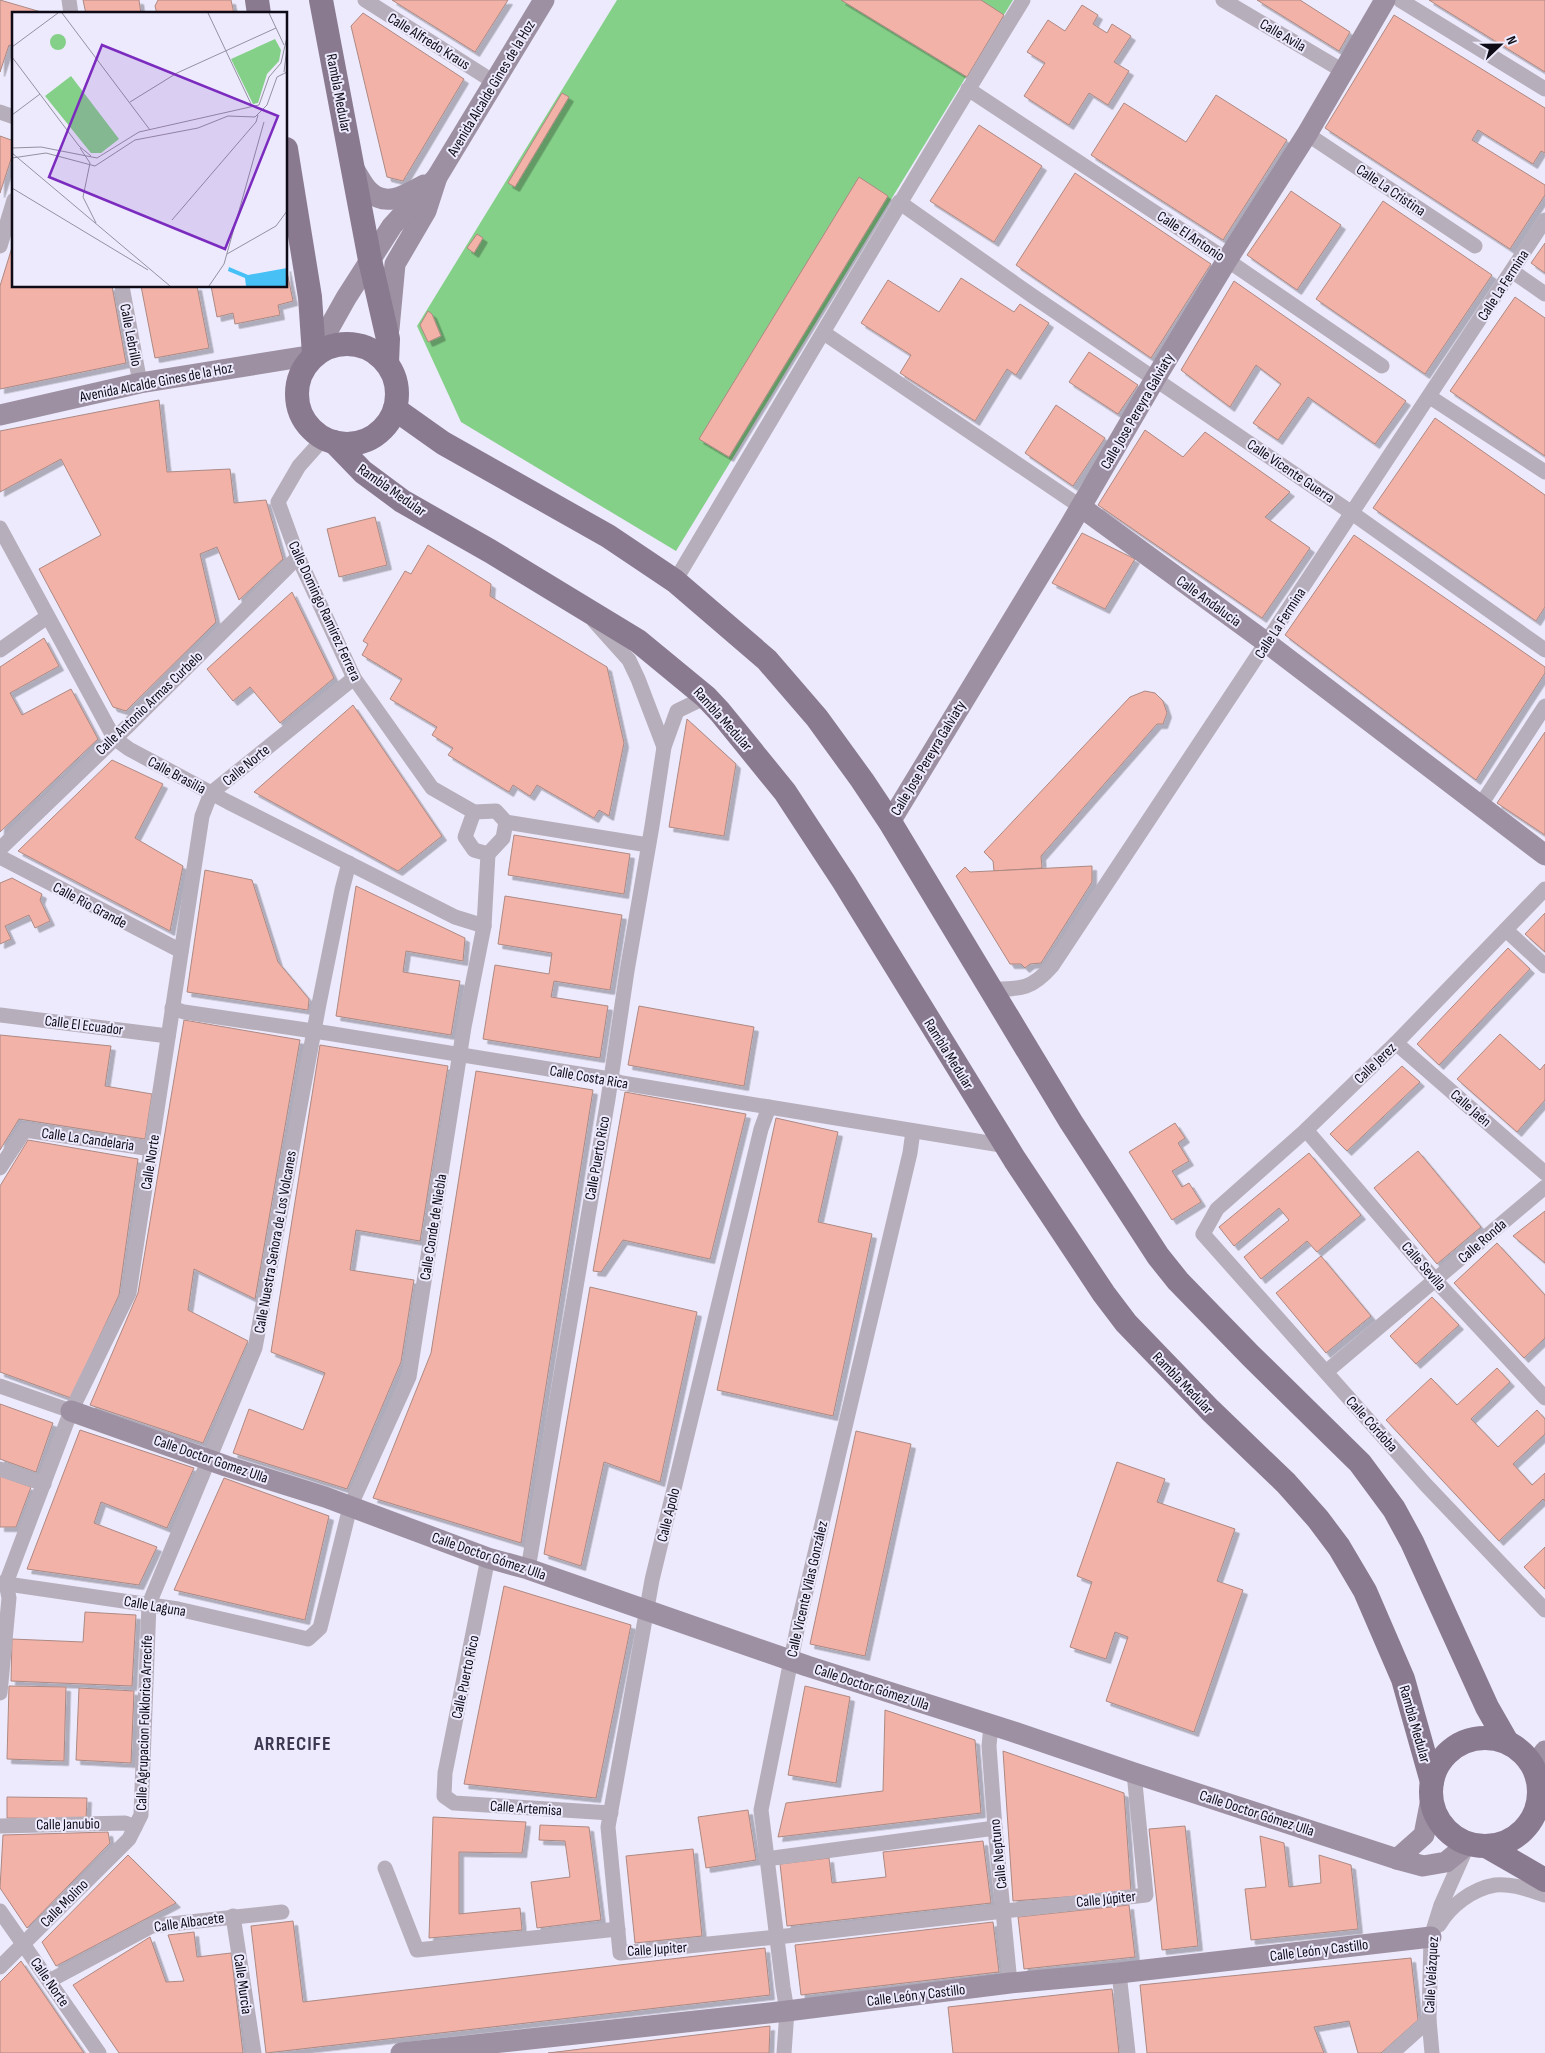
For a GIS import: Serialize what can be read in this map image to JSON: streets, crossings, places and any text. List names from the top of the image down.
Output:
{
  "streets": {
    "main road": ["Rambla Medular"],
    "street": [
      "Calle Avila",
      "Calle Alfredo Kraus",
      "Avenida Alcalde Gines de la Hoz",
      "Calle La Cristina",
      "Calle El Antonio",
      "Calle La Fermina",
      "Calle Lebrillo",
      "Calle Jose Pereyra Galviaty",
      "Calle Vicente Guerra",
      "Calle Andalucia",
      "Calle Domingo Ramírez Ferrera",
      "Calle Antonio Armas Curbelo",
      "Calle Norte",
      "Calle Brasilia",
      "Calle Rio Grande",
      "Calle El Ecuador",
      "Calle Jerez",
      "Calle Costa Rica",
      "Calle Jaén",
      "Calle La Candelaria",
      "Calle Puerto Rico",
      "Calle Conde de Niebla",
      "Calle Ronda",
      "Calle Nuestra Señora de Los Volcanes",
      "Calle Sevilla",
      "Calle Córdoba",
      "Calle Doctor Gomez Ulla",
      "Calle Apolo",
      "Calle Doctor Gómez Ulla",
      "Calle Vicente Vilas González",
      "Calle Laguna",
      "Calle Agrupacion Folklorica Arrecife",
      "Calle Artemisa",
      "Calle Janubio",
      "Calle Neptuno",
      "Calle Júpiter",
      "Calle Molino",
      "Calle Albacete",
      "Calle Jupiter",
      "Calle León y Castillo",
      "Calle Velázquez",
      "Calle Murcia"
    ]
  },
  "crossings": [
    ["Calle Avila", "Calle Jose Pereyra Galviaty"],
    ["Calle Alfredo Kraus", "Avenida Alcalde Gines de la Hoz"],
    ["Avenida Alcalde Gines de la Hoz", "Rambla Medular"],
    ["Avenida Alcalde Gines de la Hoz", "Calle Lebrillo"],
    ["Avenida Alcalde Gines de la Hoz", "Calle Domingo Ramírez Ferrera"],
    ["Rambla Medular", "Calle Domingo Ramírez Ferrera"],
    ["Rambla Medular", "Calle Costa Rica"],
    ["Rambla Medular", "Calle Puerto Rico"],
    ["Rambla Medular", "Calle Doctor Gómez Ulla"],
    ["Rambla Medular", "Calle Velázquez"],
    ["Calle La Cristina", "Calle Jose Pereyra Galviaty"],
    ["Calle El Antonio", "Calle Jose Pereyra Galviaty"],
    ["Calle La Fermina", "Calle Vicente Guerra"],
    ["Calle La Fermina", "Calle Andalucia"],
    ["Calle Jose Pereyra Galviaty", "Calle Vicente Guerra"],
    ["Calle Jose Pereyra Galviaty", "Calle Andalucia"],
    ["Calle Domingo Ramírez Ferrera", "Calle Antonio Armas Curbelo"],
    ["Calle Domingo Ramírez Ferrera", "Calle Norte"],
    ["Calle Domingo Ramírez Ferrera", "Calle Puerto Rico"],
    ["Calle Domingo Ramírez Ferrera", "Calle Conde de Niebla"],
    ["Calle Antonio Armas Curbelo", "Calle Brasilia"],
    ["Calle Norte", "Calle Brasilia"],
    ["Calle Norte", "Calle Rio Grande"],
    ["Calle Norte", "Calle El Ecuador"],
    ["Calle Norte", "Calle Costa Rica"],
    ["Calle Norte", "Calle La Candelaria"],
    ["Calle Norte", "Calle Doctor Gomez Ulla"],
    ["Calle Norte", "Calle Laguna"],
    ["Calle Norte", "Calle Molino"],
    ["Calle Norte", "Calle Albacete"],
    ["Calle Brasilia", "Calle Conde de Niebla"],
    ["Calle Brasilia", "Calle Nuestra Señora de Los Volcanes"],
    ["Calle Jerez", "Calle Jaén"],
    ["Calle Jerez", "Calle Sevilla"],
    ["Calle Jerez", "Calle Córdoba"],
    ["Calle Costa Rica", "Calle Puerto Rico"],
    ["Calle Costa Rica", "Calle Conde de Niebla"],
    ["Calle Costa Rica", "Calle Nuestra Señora de Los Volcanes"],
    ["Calle Costa Rica", "Calle Apolo"],
    ["Calle Costa Rica", "Calle Vicente Vilas González"],
    ["Calle Puerto Rico", "Calle Doctor Gómez Ulla"],
    ["Calle Puerto Rico", "Calle Artemisa"],
    ["Calle Conde de Niebla", "Calle Doctor Gomez Ulla"],
    ["Calle Conde de Niebla", "Calle Doctor Gómez Ulla"],
    ["Calle Conde de Niebla", "Calle Laguna"],
    ["Calle Ronda", "Calle Sevilla"],
    ["Calle Ronda", "Calle Córdoba"],
    ["Calle Nuestra Señora de Los Volcanes", "Calle Doctor Gomez Ulla"],
    ["Calle Nuestra Señora de Los Volcanes", "Calle Laguna"],
    ["Calle Nuestra Señora de Los Volcanes", "Calle Agrupacion Folklorica Arrecife"],
    ["Calle Doctor Gomez Ulla", "Calle Doctor Gómez Ulla"],
    ["Calle Apolo", "Calle Doctor Gómez Ulla"],
    ["Calle Apolo", "Calle Artemisa"],
    ["Calle Apolo", "Calle Jupiter"],
    ["Calle Doctor Gómez Ulla", "Calle Vicente Vilas González"],
    ["Calle Doctor Gómez Ulla", "Calle Neptuno"],
    ["Calle Doctor Gómez Ulla", "Calle Júpiter"],
    ["Calle Doctor Gómez Ulla", "Calle Velázquez"],
    ["Calle Vicente Vilas González", "Calle Jupiter"],
    ["Calle Vicente Vilas González", "Calle León y Castillo"],
    ["Calle Laguna", "Calle Agrupacion Folklorica Arrecife"],
    ["Calle Agrupacion Folklorica Arrecife", "Calle Janubio"],
    ["Calle Agrupacion Folklorica Arrecife", "Calle Molino"],
    ["Calle Janubio", "Calle Molino"],
    ["Calle Neptuno", "Calle Júpiter"],
    ["Calle Neptuno", "Calle Jupiter"],
    ["Calle Neptuno", "Calle León y Castillo"],
    ["Calle Júpiter", "Calle Jupiter"],
    ["Calle Albacete", "Calle Murcia"],
    ["Calle León y Castillo", "Calle Velázquez"]
  ],
  "districts": ["ARRECIFE"],
  "north": "right"
}
